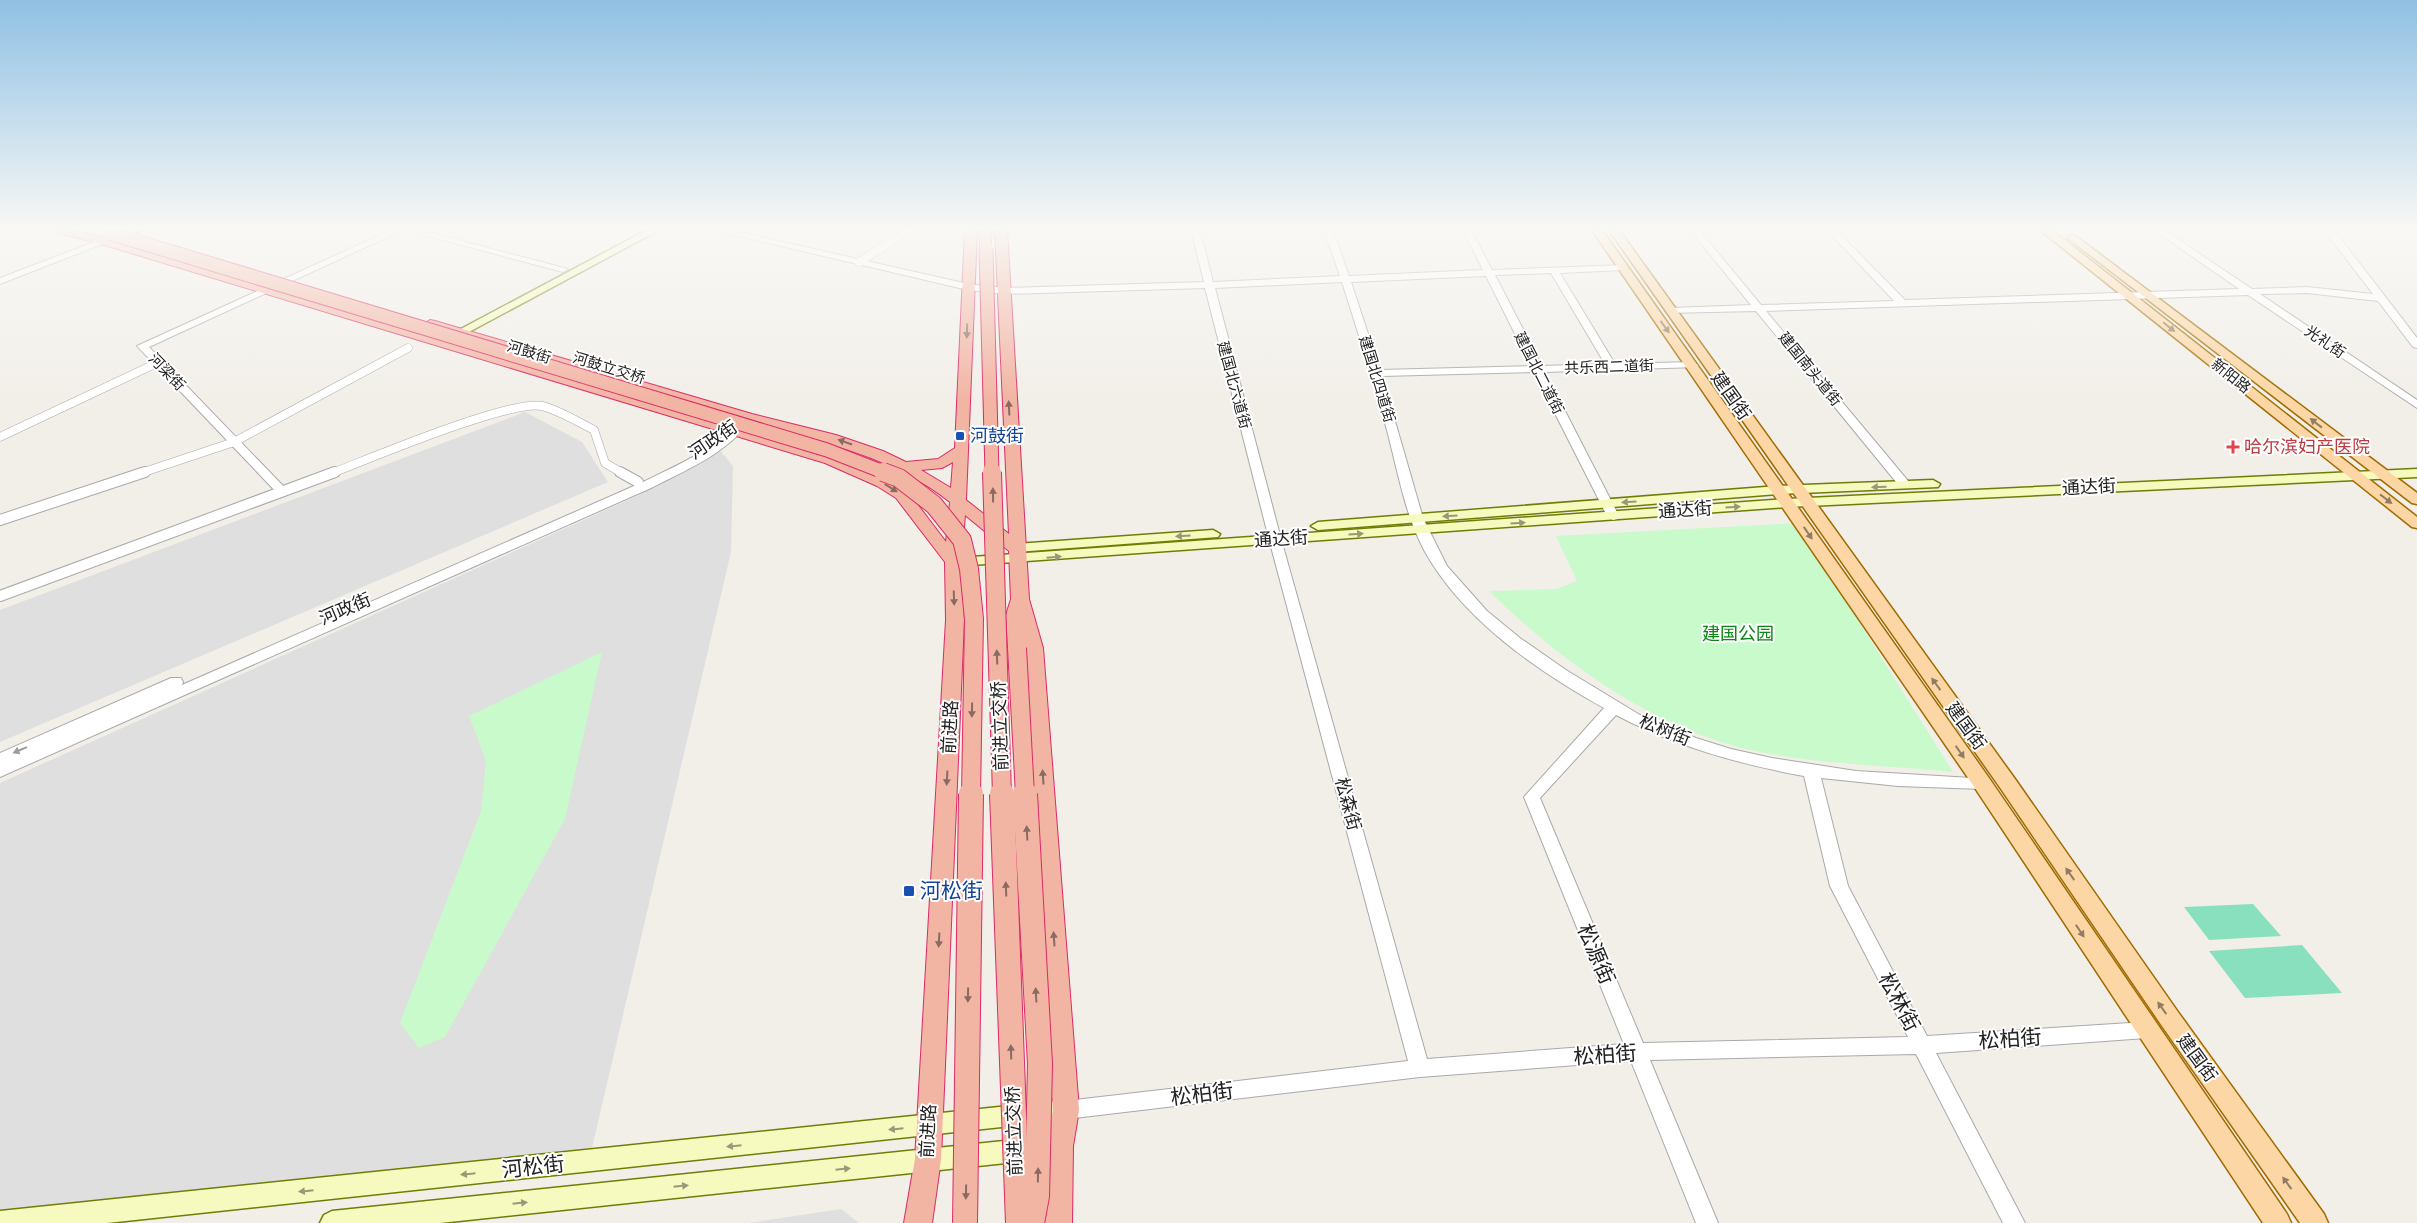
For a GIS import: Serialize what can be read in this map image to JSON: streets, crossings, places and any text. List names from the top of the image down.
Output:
{
  "streets": {
    "highway": [
      "河鼓街",
      "河鼓立交桥",
      "前进立交桥",
      "前进路"
    ],
    "main road": [
      "新阳路",
      "建国街",
      "通达街",
      "河松街"
    ],
    "street": [
      "光礼街",
      "共乐西二道街",
      "建国南头道街",
      "河梁街",
      "建国北二道街",
      "建国北四道街",
      "建国北六道街",
      "河政街",
      "松树街",
      "松森街",
      "松源街",
      "松林街",
      "松柏街"
    ]
  },
  "crossings": [
    ["河鼓街", "河梁街"],
    ["河鼓街", "河政街"],
    ["河鼓街", "通达街"],
    ["河鼓街", "前进路"],
    ["共乐西二道街", "建国北二道街"],
    ["共乐西二道街", "建国北四道街"],
    ["共乐西二道街", "建国街"],
    ["河鼓立交桥", "前进立交桥"],
    ["建国南头道街", "通达街"],
    ["建国北二道街", "通达街"],
    ["新阳路", "通达街"],
    ["建国北四道街", "通达街"],
    ["建国北四道街", "松树街"],
    ["建国北六道街", "通达街"],
    ["建国北六道街", "松森街"],
    ["建国街", "通达街"],
    ["建国街", "松树街"],
    ["建国街", "松柏街"],
    ["通达街", "前进路"],
    ["通达街", "松树街"],
    ["通达街", "松森街"],
    ["前进路", "河松街"],
    ["松树街", "松源街"],
    ["松树街", "松林街"],
    ["松森街", "松柏街"],
    ["松源街", "松柏街"],
    ["松林街", "松柏街"],
    ["松柏街", "河松街"]
  ],
  "parks": ["建国公园"],
  "places": {
    "transit": ["河鼓街", "河松街"],
    "health": ["哈尔滨妇产医院"]
  }
}
